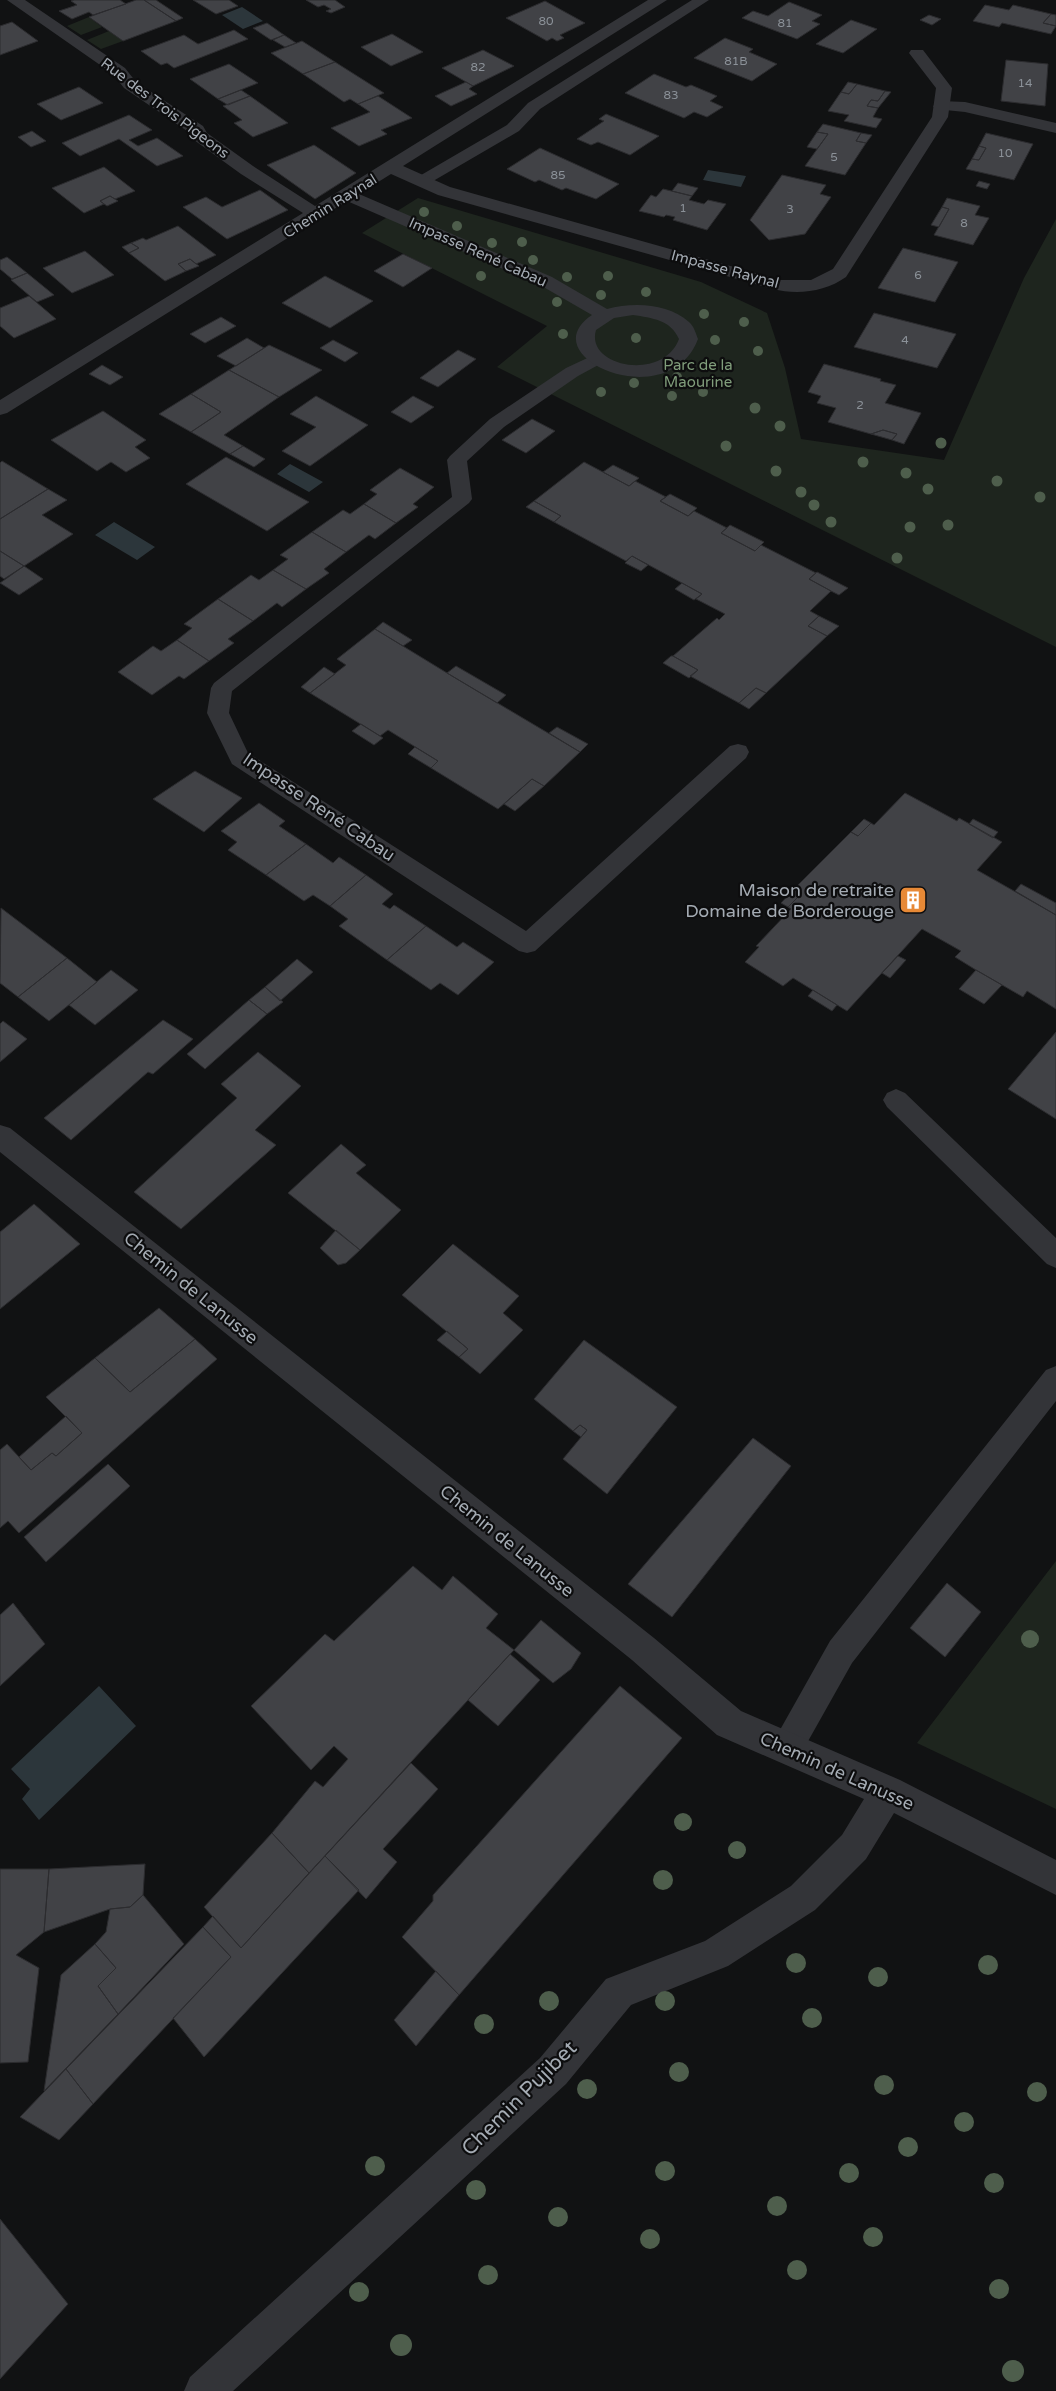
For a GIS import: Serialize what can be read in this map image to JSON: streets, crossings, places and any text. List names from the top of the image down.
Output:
{
  "streets": {
    "street": [
      "Rue des Trois Pigeons",
      "Chemin Raynal",
      "Impasse René Cabau",
      "Impasse Raynal",
      "Chemin de Lanusse",
      "Chemin Pujibet"
    ]
  },
  "crossings": [
    ["Rue des Trois Pigeons", "Chemin Raynal"],
    ["Chemin Raynal", "Impasse René Cabau"],
    ["Chemin Raynal", "Impasse Raynal"],
    ["Chemin de Lanusse", "Chemin Pujibet"]
  ],
  "parks": ["Parc de la Maourine"],
  "places": {
    "building": ["Maison de retraite Domaine de Borderouge"]
  },
  "house_numbers": [
    "80",
    "81",
    "81B",
    "82",
    "14",
    "83",
    "10",
    "5",
    "85",
    "1",
    "3",
    "8",
    "6",
    "4",
    "2"
  ]
}
